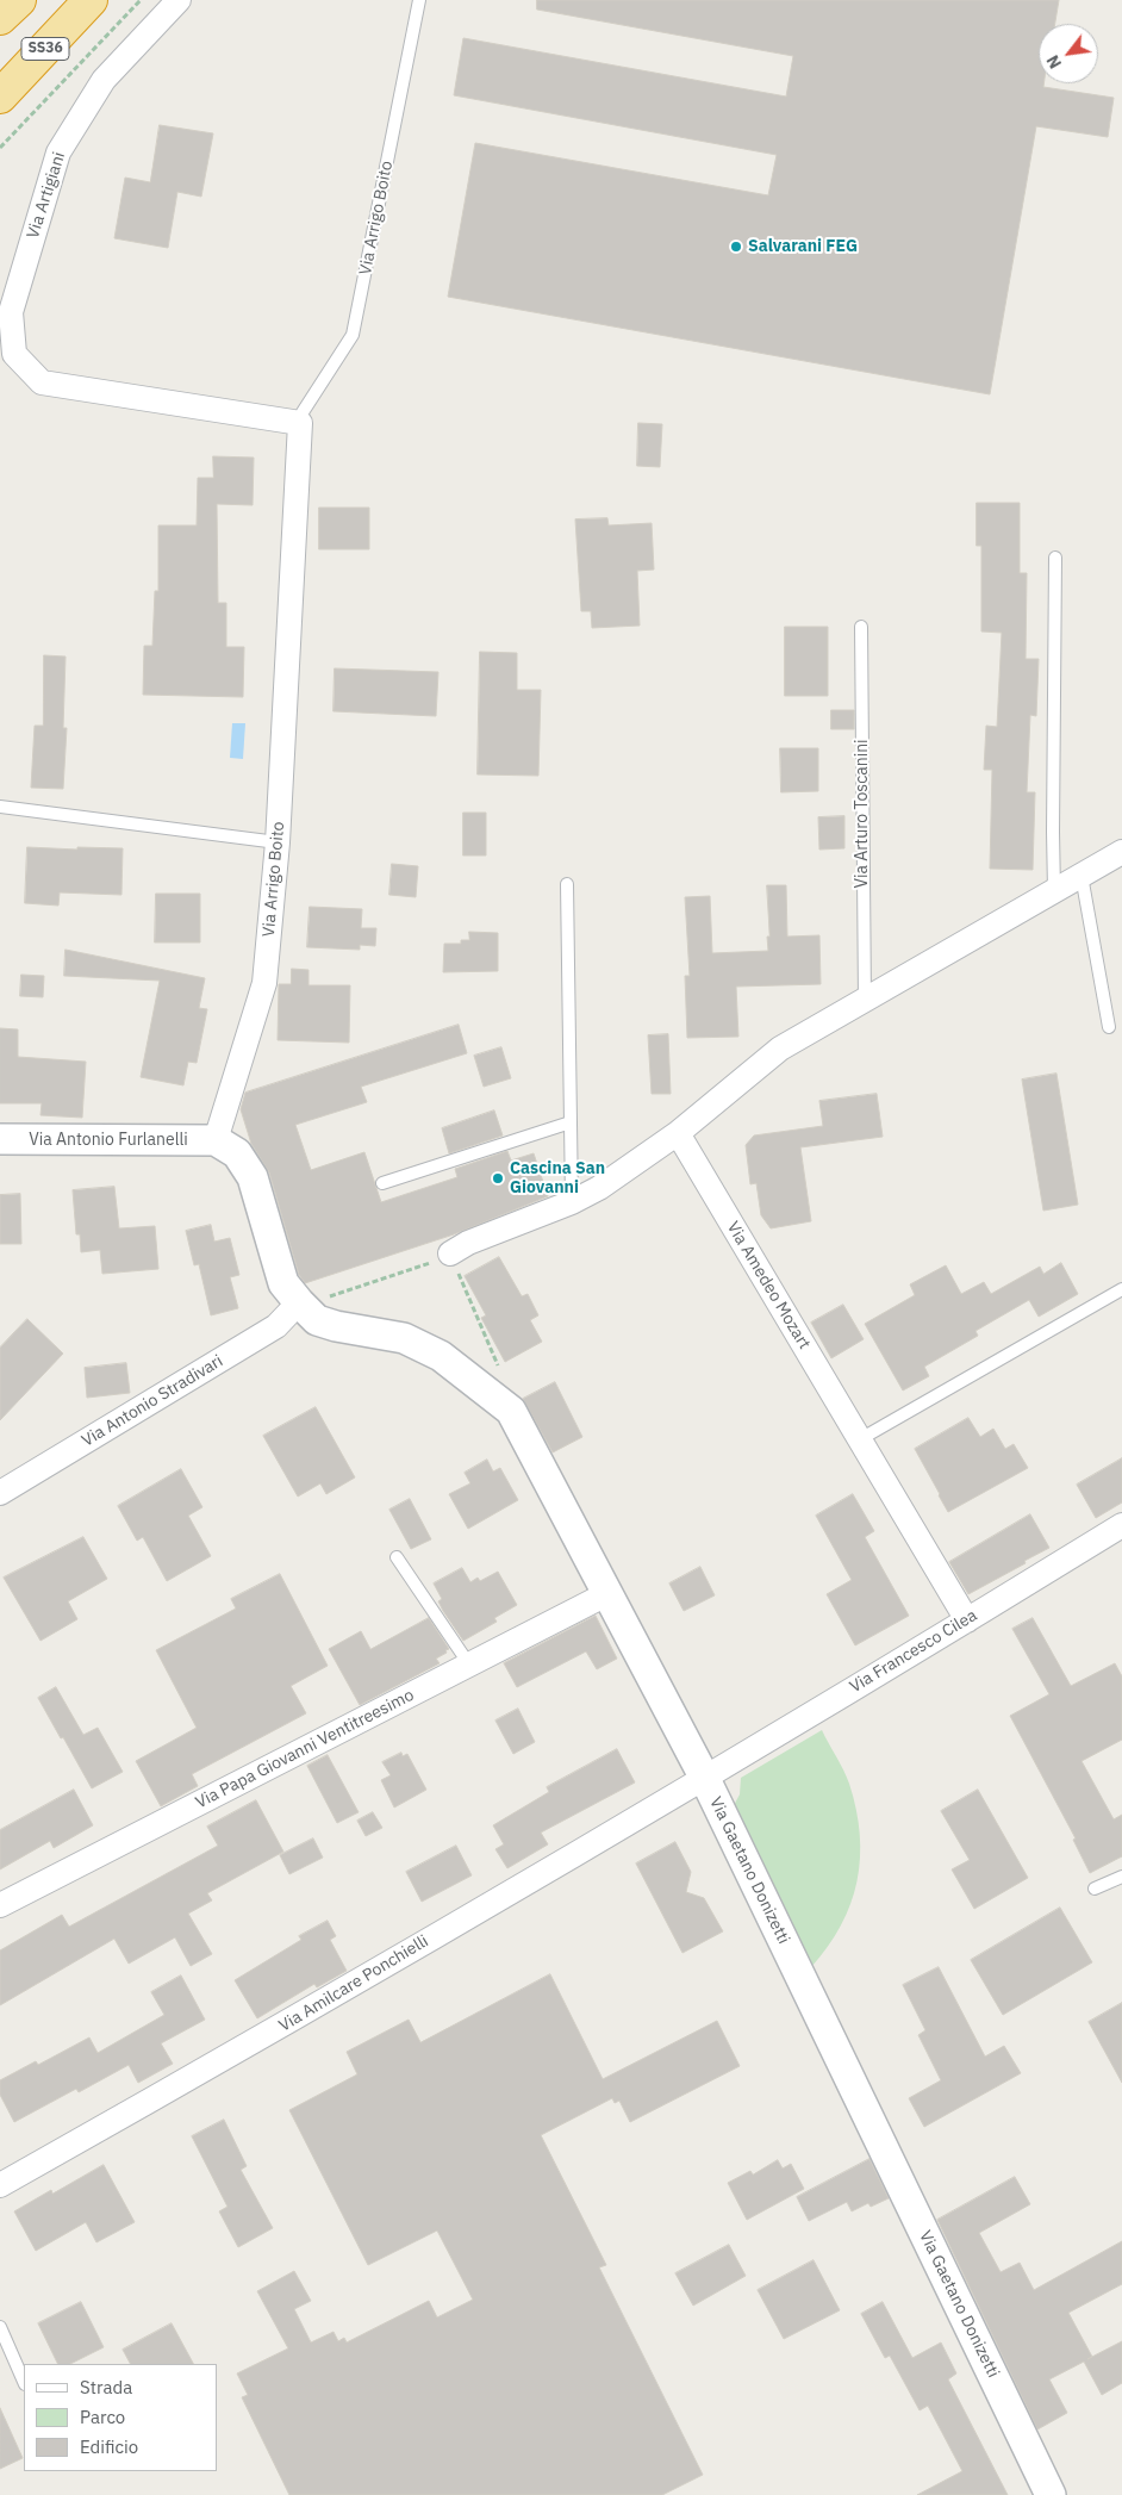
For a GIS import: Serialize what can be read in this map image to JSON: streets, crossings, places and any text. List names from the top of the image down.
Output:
{
  "streets": {
    "highway": ["SS36"],
    "street": [
      "Via Artigiani",
      "Via Arrigo Boito",
      "Via Antonio Furlanelli",
      "Via Amedeo Mozart",
      "Via Antonio Stradivari",
      "Via Francesco Cilea",
      "Via Papa Giovanni Ventitreesimo",
      "Via Gaetano Donizetti",
      "Via Amilcare Ponchielli"
    ],
    "lane": ["Via Arturo Toscanini"]
  },
  "crossings": [
    ["Via Artigiani", "Via Arrigo Boito"],
    ["Via Arrigo Boito", "Via Antonio Furlanelli"],
    ["Via Amedeo Mozart", "Via Francesco Cilea"],
    ["Via Antonio Stradivari", "Via Gaetano Donizetti"],
    ["Via Francesco Cilea", "Via Gaetano Donizetti"],
    ["Via Francesco Cilea", "Via Amilcare Ponchielli"],
    ["Via Papa Giovanni Ventitreesimo", "Via Gaetano Donizetti"],
    ["Via Gaetano Donizetti", "Via Amilcare Ponchielli"]
  ],
  "places": ["Salvarani FEG", "Cascina San Giovanni"],
  "legend": ["Strada", "Parco", "Edificio"],
  "north": "bottom left"
}
